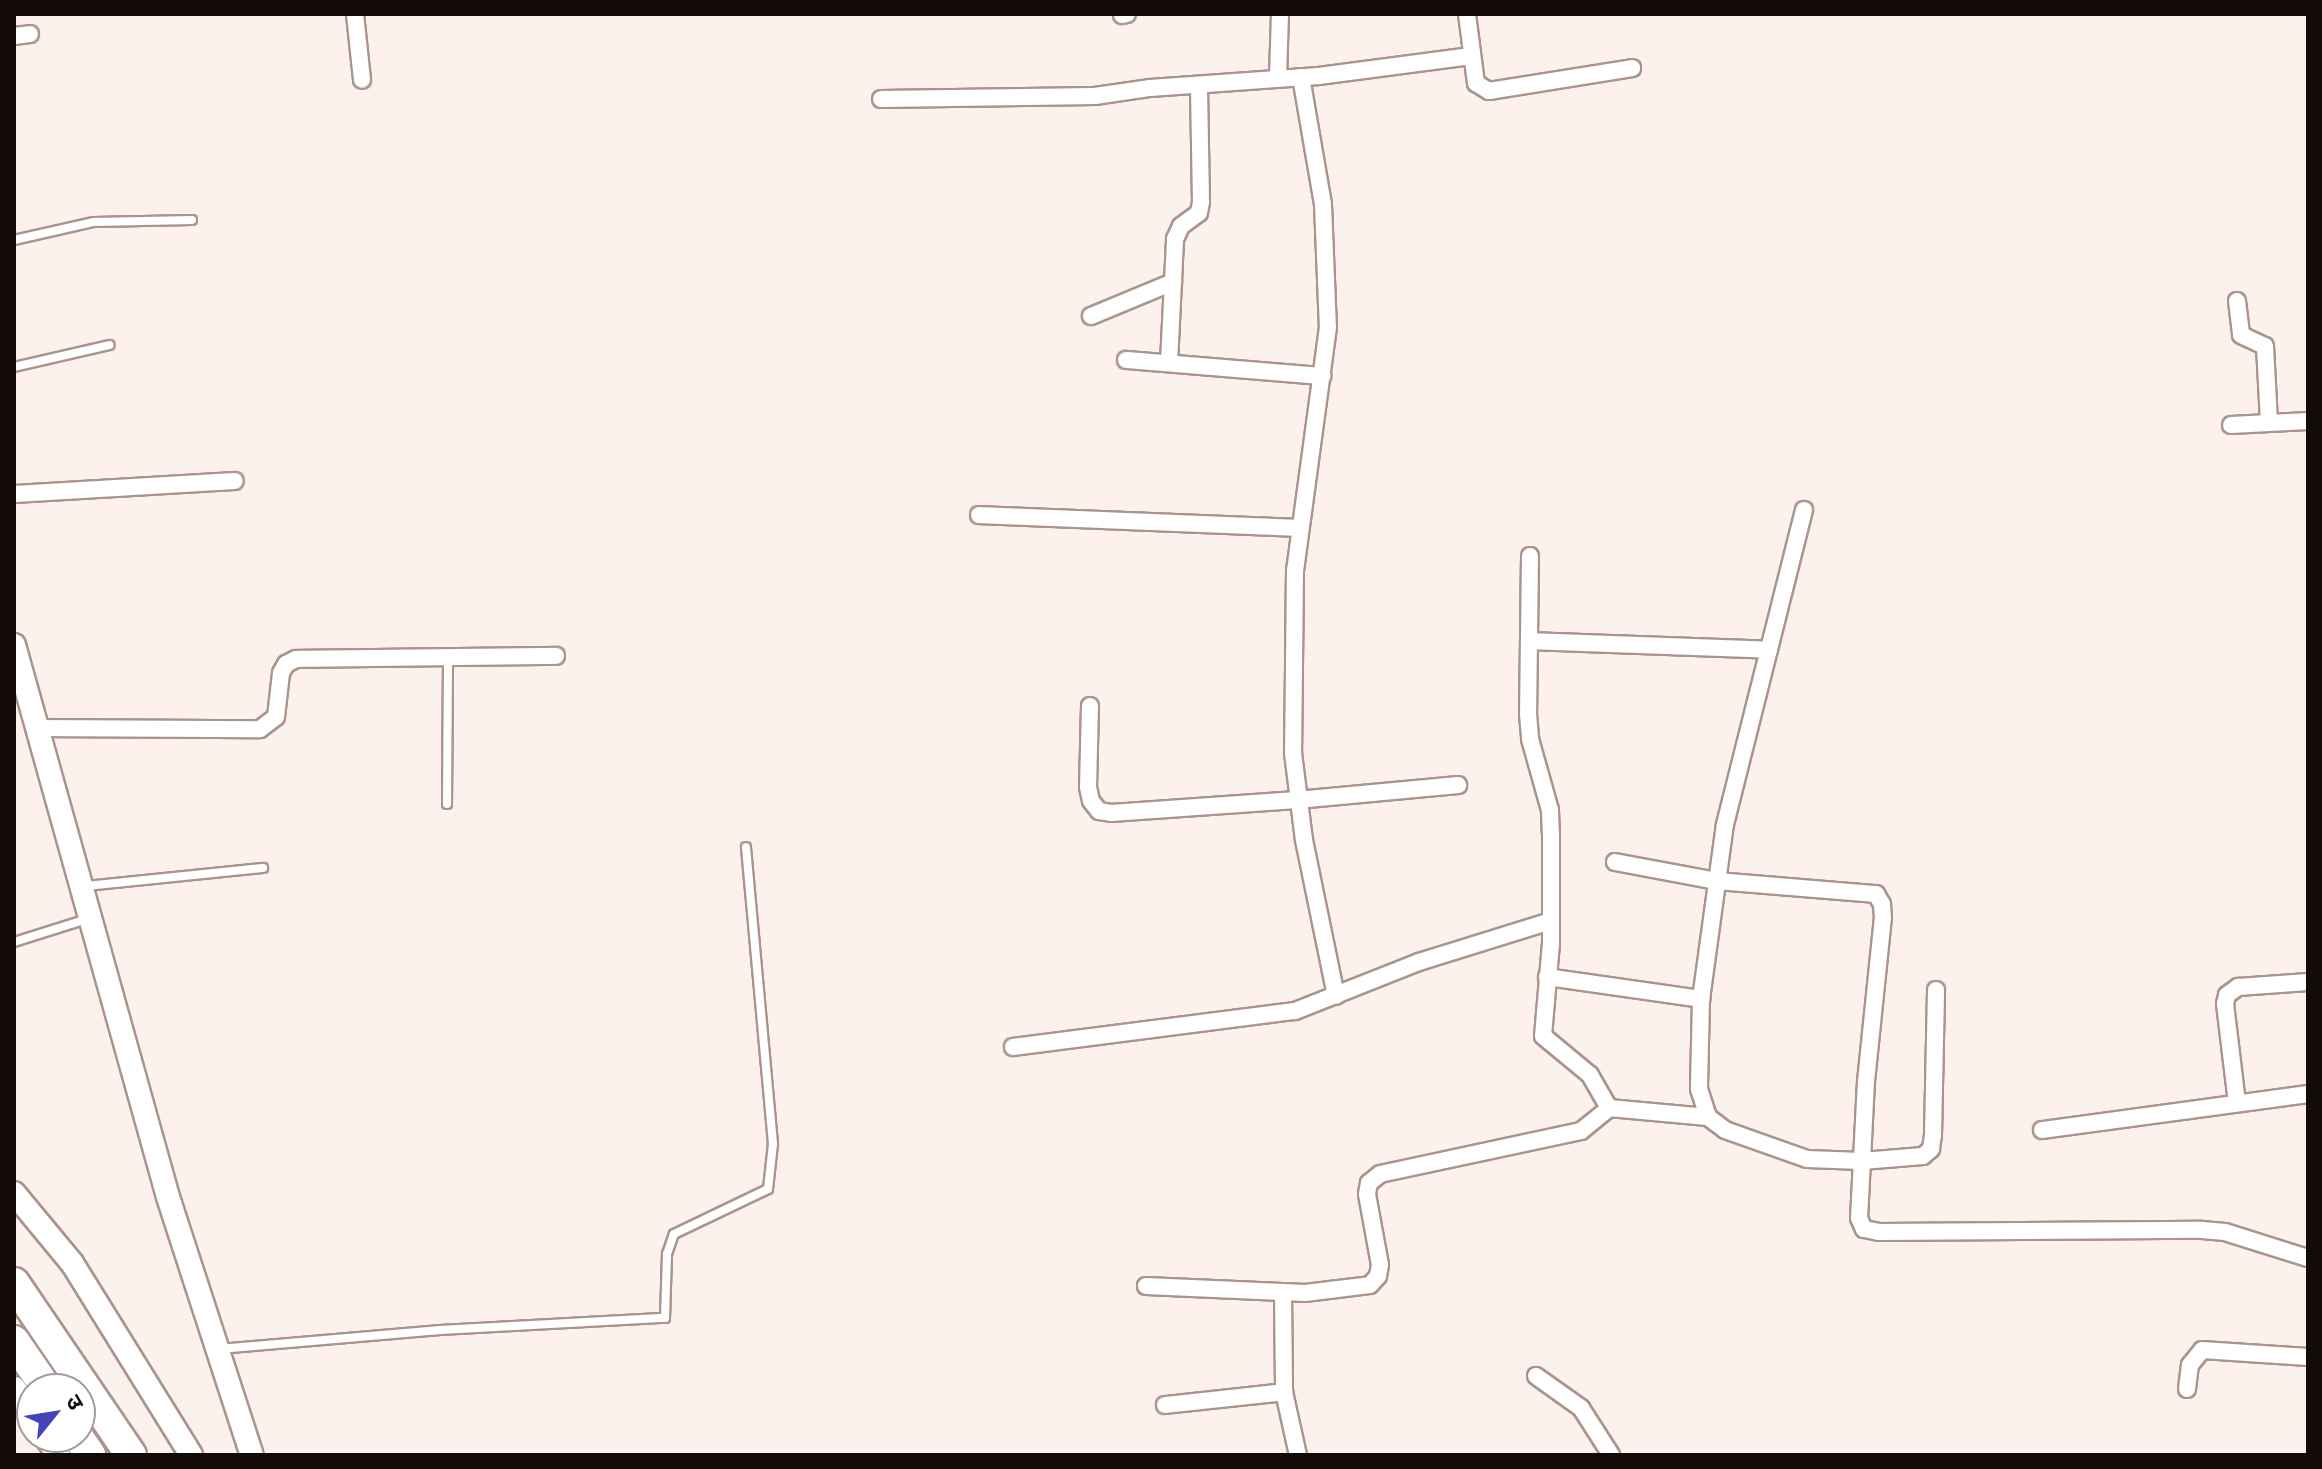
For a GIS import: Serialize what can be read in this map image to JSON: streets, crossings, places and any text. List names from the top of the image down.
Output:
{
  "north": "top right"
}
